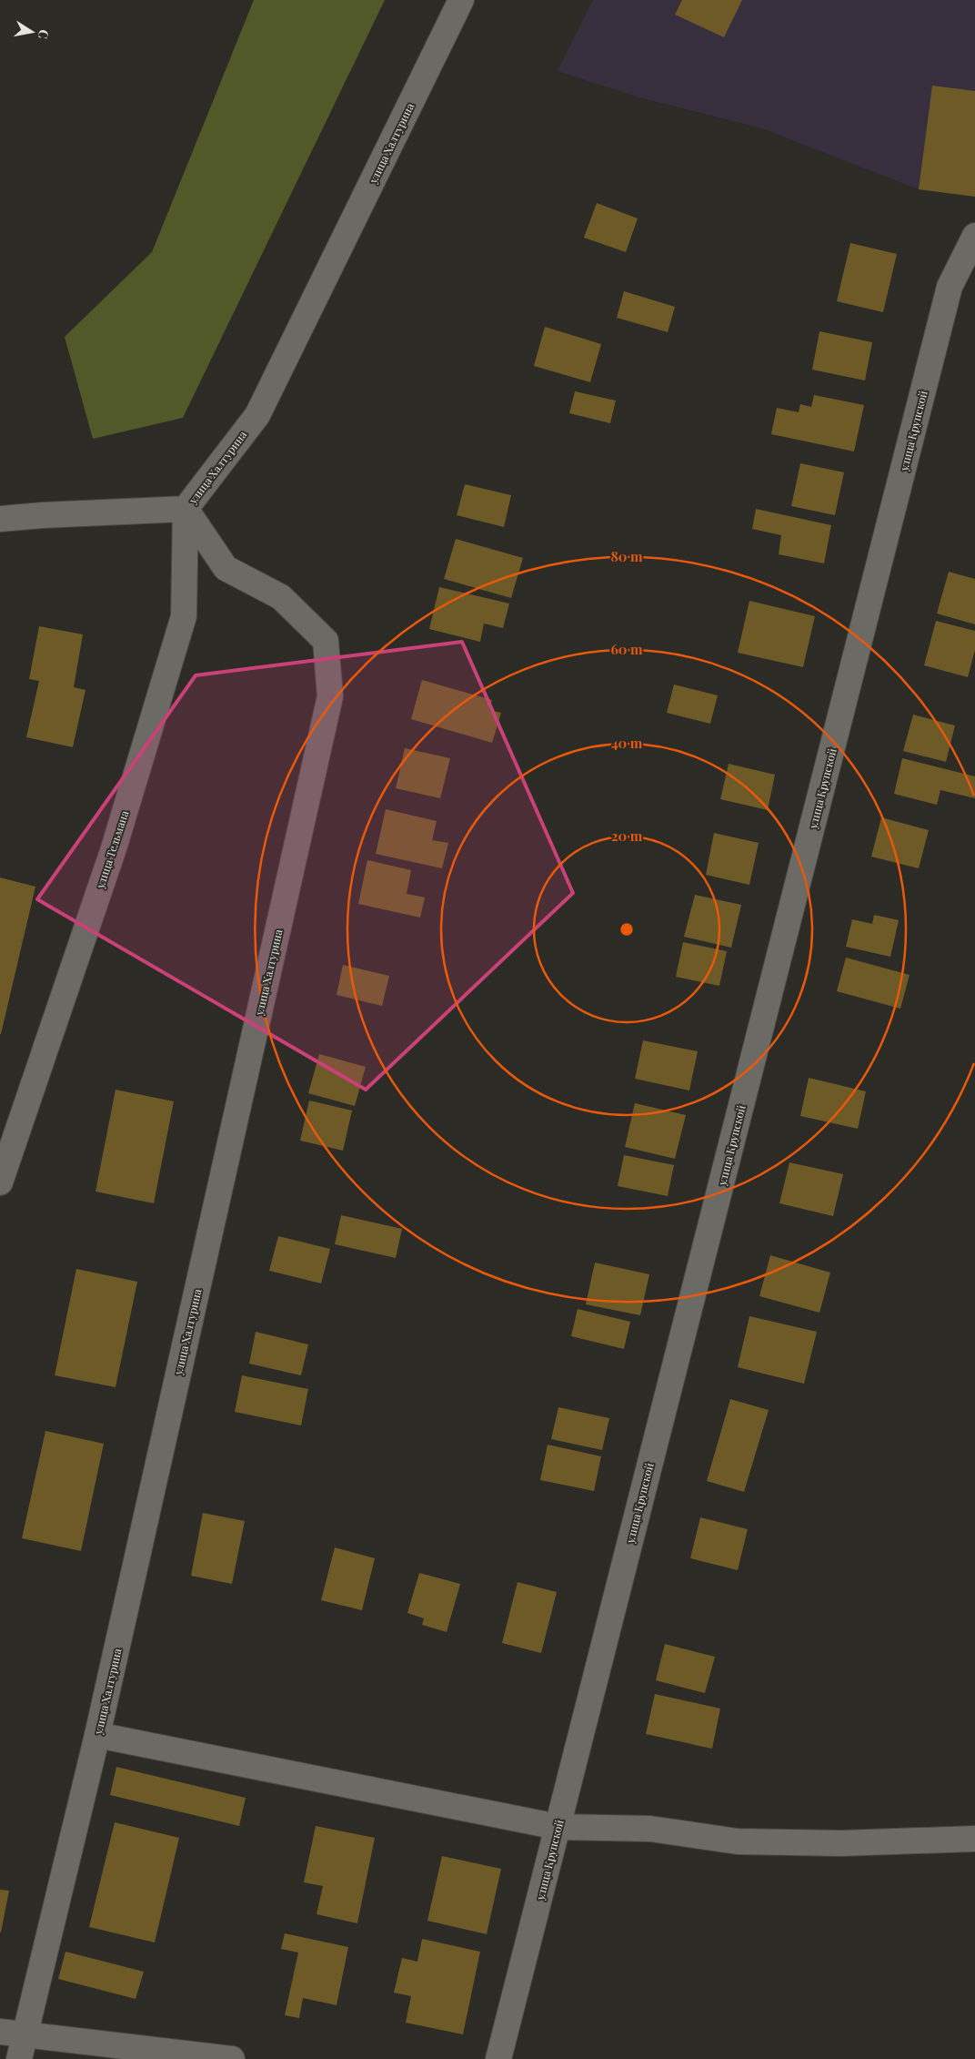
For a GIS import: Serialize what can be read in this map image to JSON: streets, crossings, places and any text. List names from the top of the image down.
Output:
{
  "streets": {
    "street": ["улица Халтурина", "улица Крупской", "улица Тельмана"]
  },
  "crossings": [
    ["улица Халтурина", "улица Тельмана"]
  ],
  "north": "right",
  "rings": [
    "80 m",
    "60 m",
    "40 m",
    "20 m"
  ]
}
